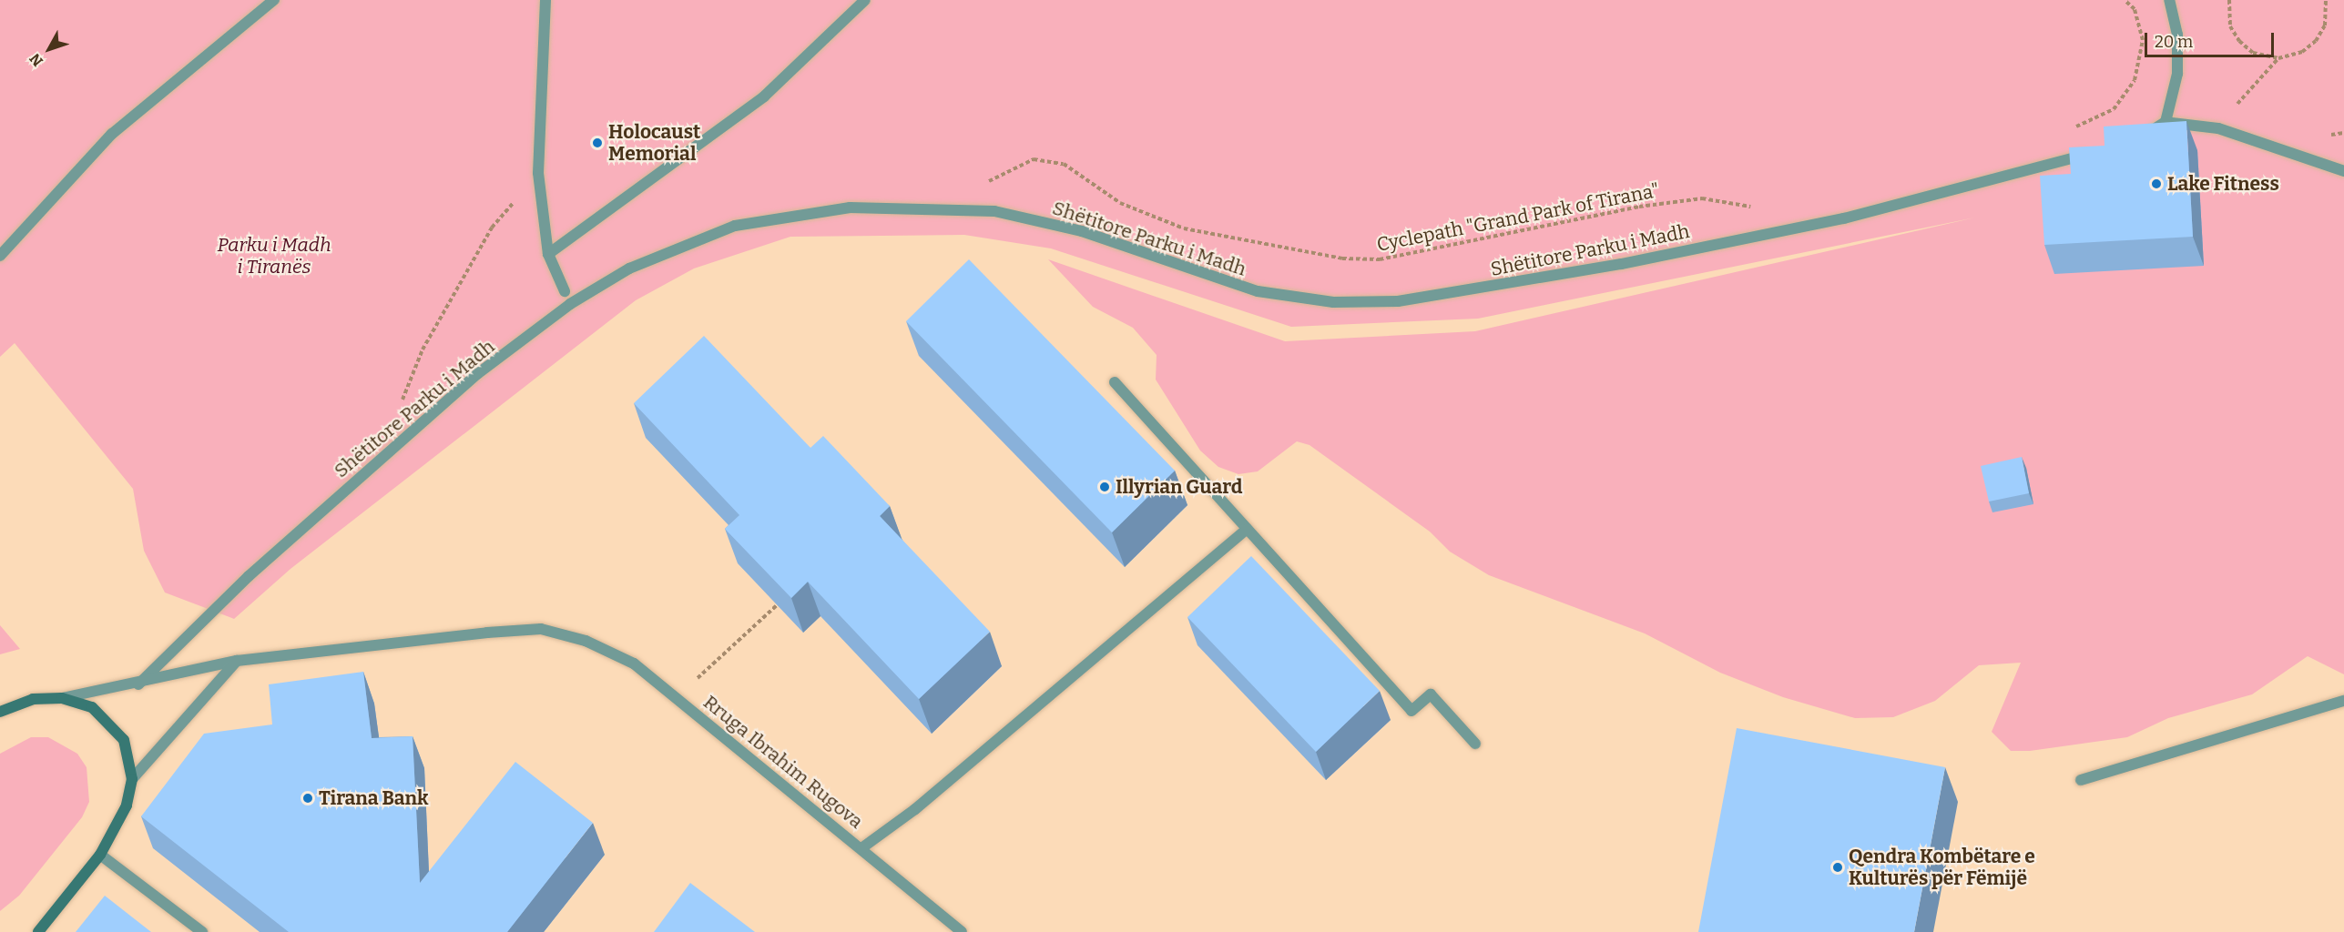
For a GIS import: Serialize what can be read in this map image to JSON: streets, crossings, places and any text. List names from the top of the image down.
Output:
{
  "streets": {
    "street": ["Shëtitore Parku i Madh", "Rruga Ibrahim Rugova"],
    "path": ["Cyclepath \"Grand Park of Tirana\""]
  },
  "crossings": [
    ["Cyclepath \"Grand Park of Tirana\"", "Shëtitore Parku i Madh"],
    ["Shëtitore Parku i Madh", "Rruga Ibrahim Rugova"]
  ],
  "parks": ["Parku i Madh i Tiranës"],
  "places": [
    "Holocaust Memorial",
    "Lake Fitness",
    "Illyrian Guard",
    "Tirana Bank",
    "Qendra Kombëtare e Kulturës për Fëmijë"
  ],
  "scale_bar": "20 m",
  "north": "bottom left"
}
